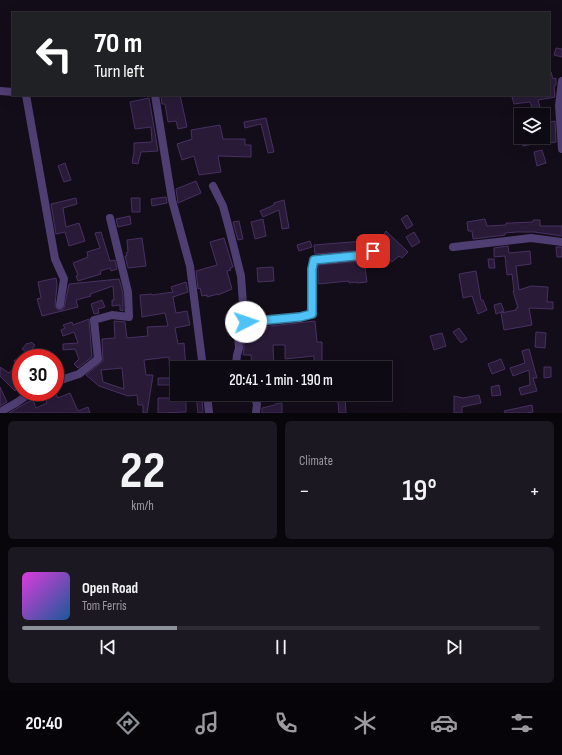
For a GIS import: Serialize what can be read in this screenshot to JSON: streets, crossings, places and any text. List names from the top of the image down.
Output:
{
  "page": {
    "turn": ["70 m", "Turn left"],
    "limit": "30",
    "trip": "20:41 · 1 min · 190 m",
    "tile": [
      ["22", "km/h"],
      "Climate"
    ],
    "heat": ["−", "19°", "+"],
    "song": ["Open Road", "Tom Ferris"],
    "tabs": "20:40"
  }
}
